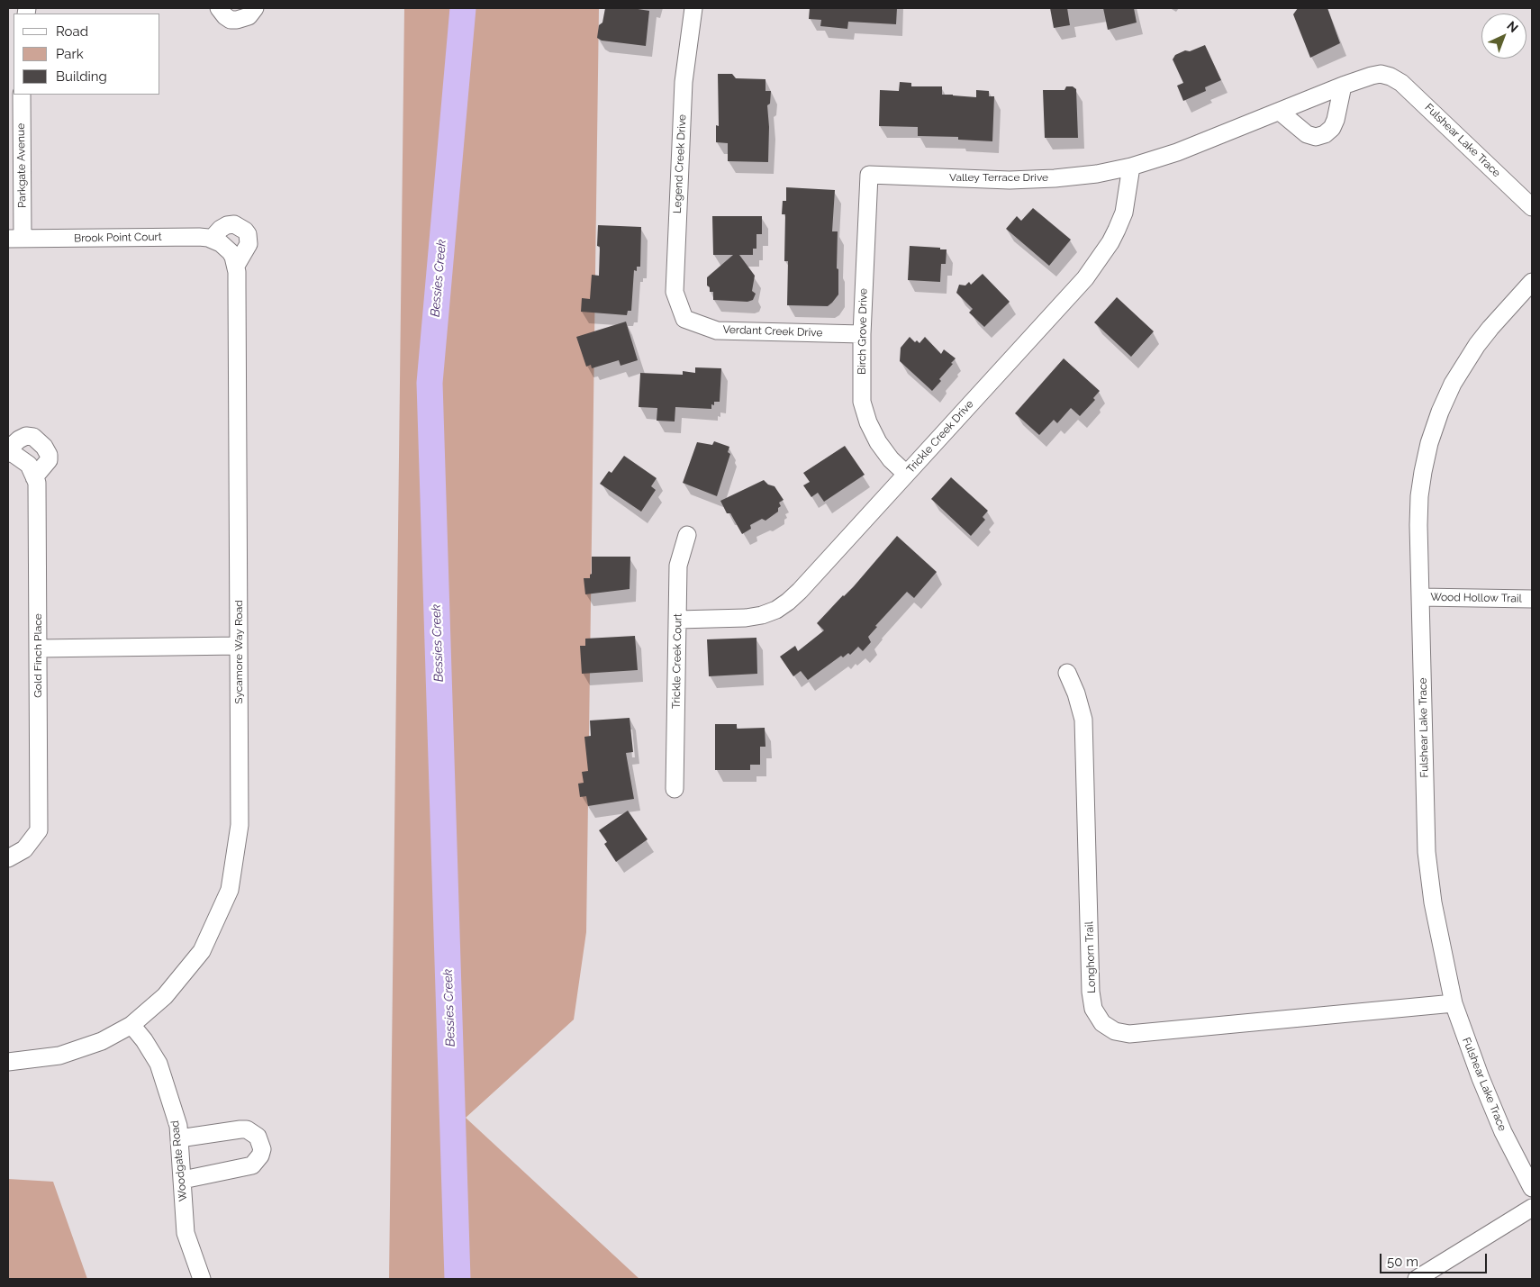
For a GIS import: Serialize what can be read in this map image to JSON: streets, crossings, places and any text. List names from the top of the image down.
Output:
{
  "streets": {
    "street": [
      "Fulshear Lake Trace",
      "Legend Creek Drive",
      "Parkgate Avenue",
      "Valley Terrace Drive",
      "Brook Point Court",
      "Verdant Creek Drive",
      "Birch Grove Drive",
      "Trickle Creek Drive",
      "Wood Hollow Trail",
      "Sycamore Way Road",
      "Gold Finch Place",
      "Trickle Creek Court",
      "Longhorn Trail",
      "Woodgate Road"
    ]
  },
  "crossings": [
    ["Fulshear Lake Trace", "Valley Terrace Drive"],
    ["Fulshear Lake Trace", "Wood Hollow Trail"],
    ["Fulshear Lake Trace", "Longhorn Trail"],
    ["Legend Creek Drive", "Verdant Creek Drive"],
    ["Parkgate Avenue", "Brook Point Court"],
    ["Valley Terrace Drive", "Birch Grove Drive"],
    ["Valley Terrace Drive", "Trickle Creek Drive"],
    ["Brook Point Court", "Sycamore Way Road"],
    ["Verdant Creek Drive", "Birch Grove Drive"],
    ["Birch Grove Drive", "Trickle Creek Drive"],
    ["Trickle Creek Drive", "Trickle Creek Court"],
    ["Sycamore Way Road", "Woodgate Road"]
  ],
  "water": ["Bessies Creek"],
  "legend": ["Road", "Park", "Building"],
  "scale_bar": "50 m",
  "north": "top right"
}
